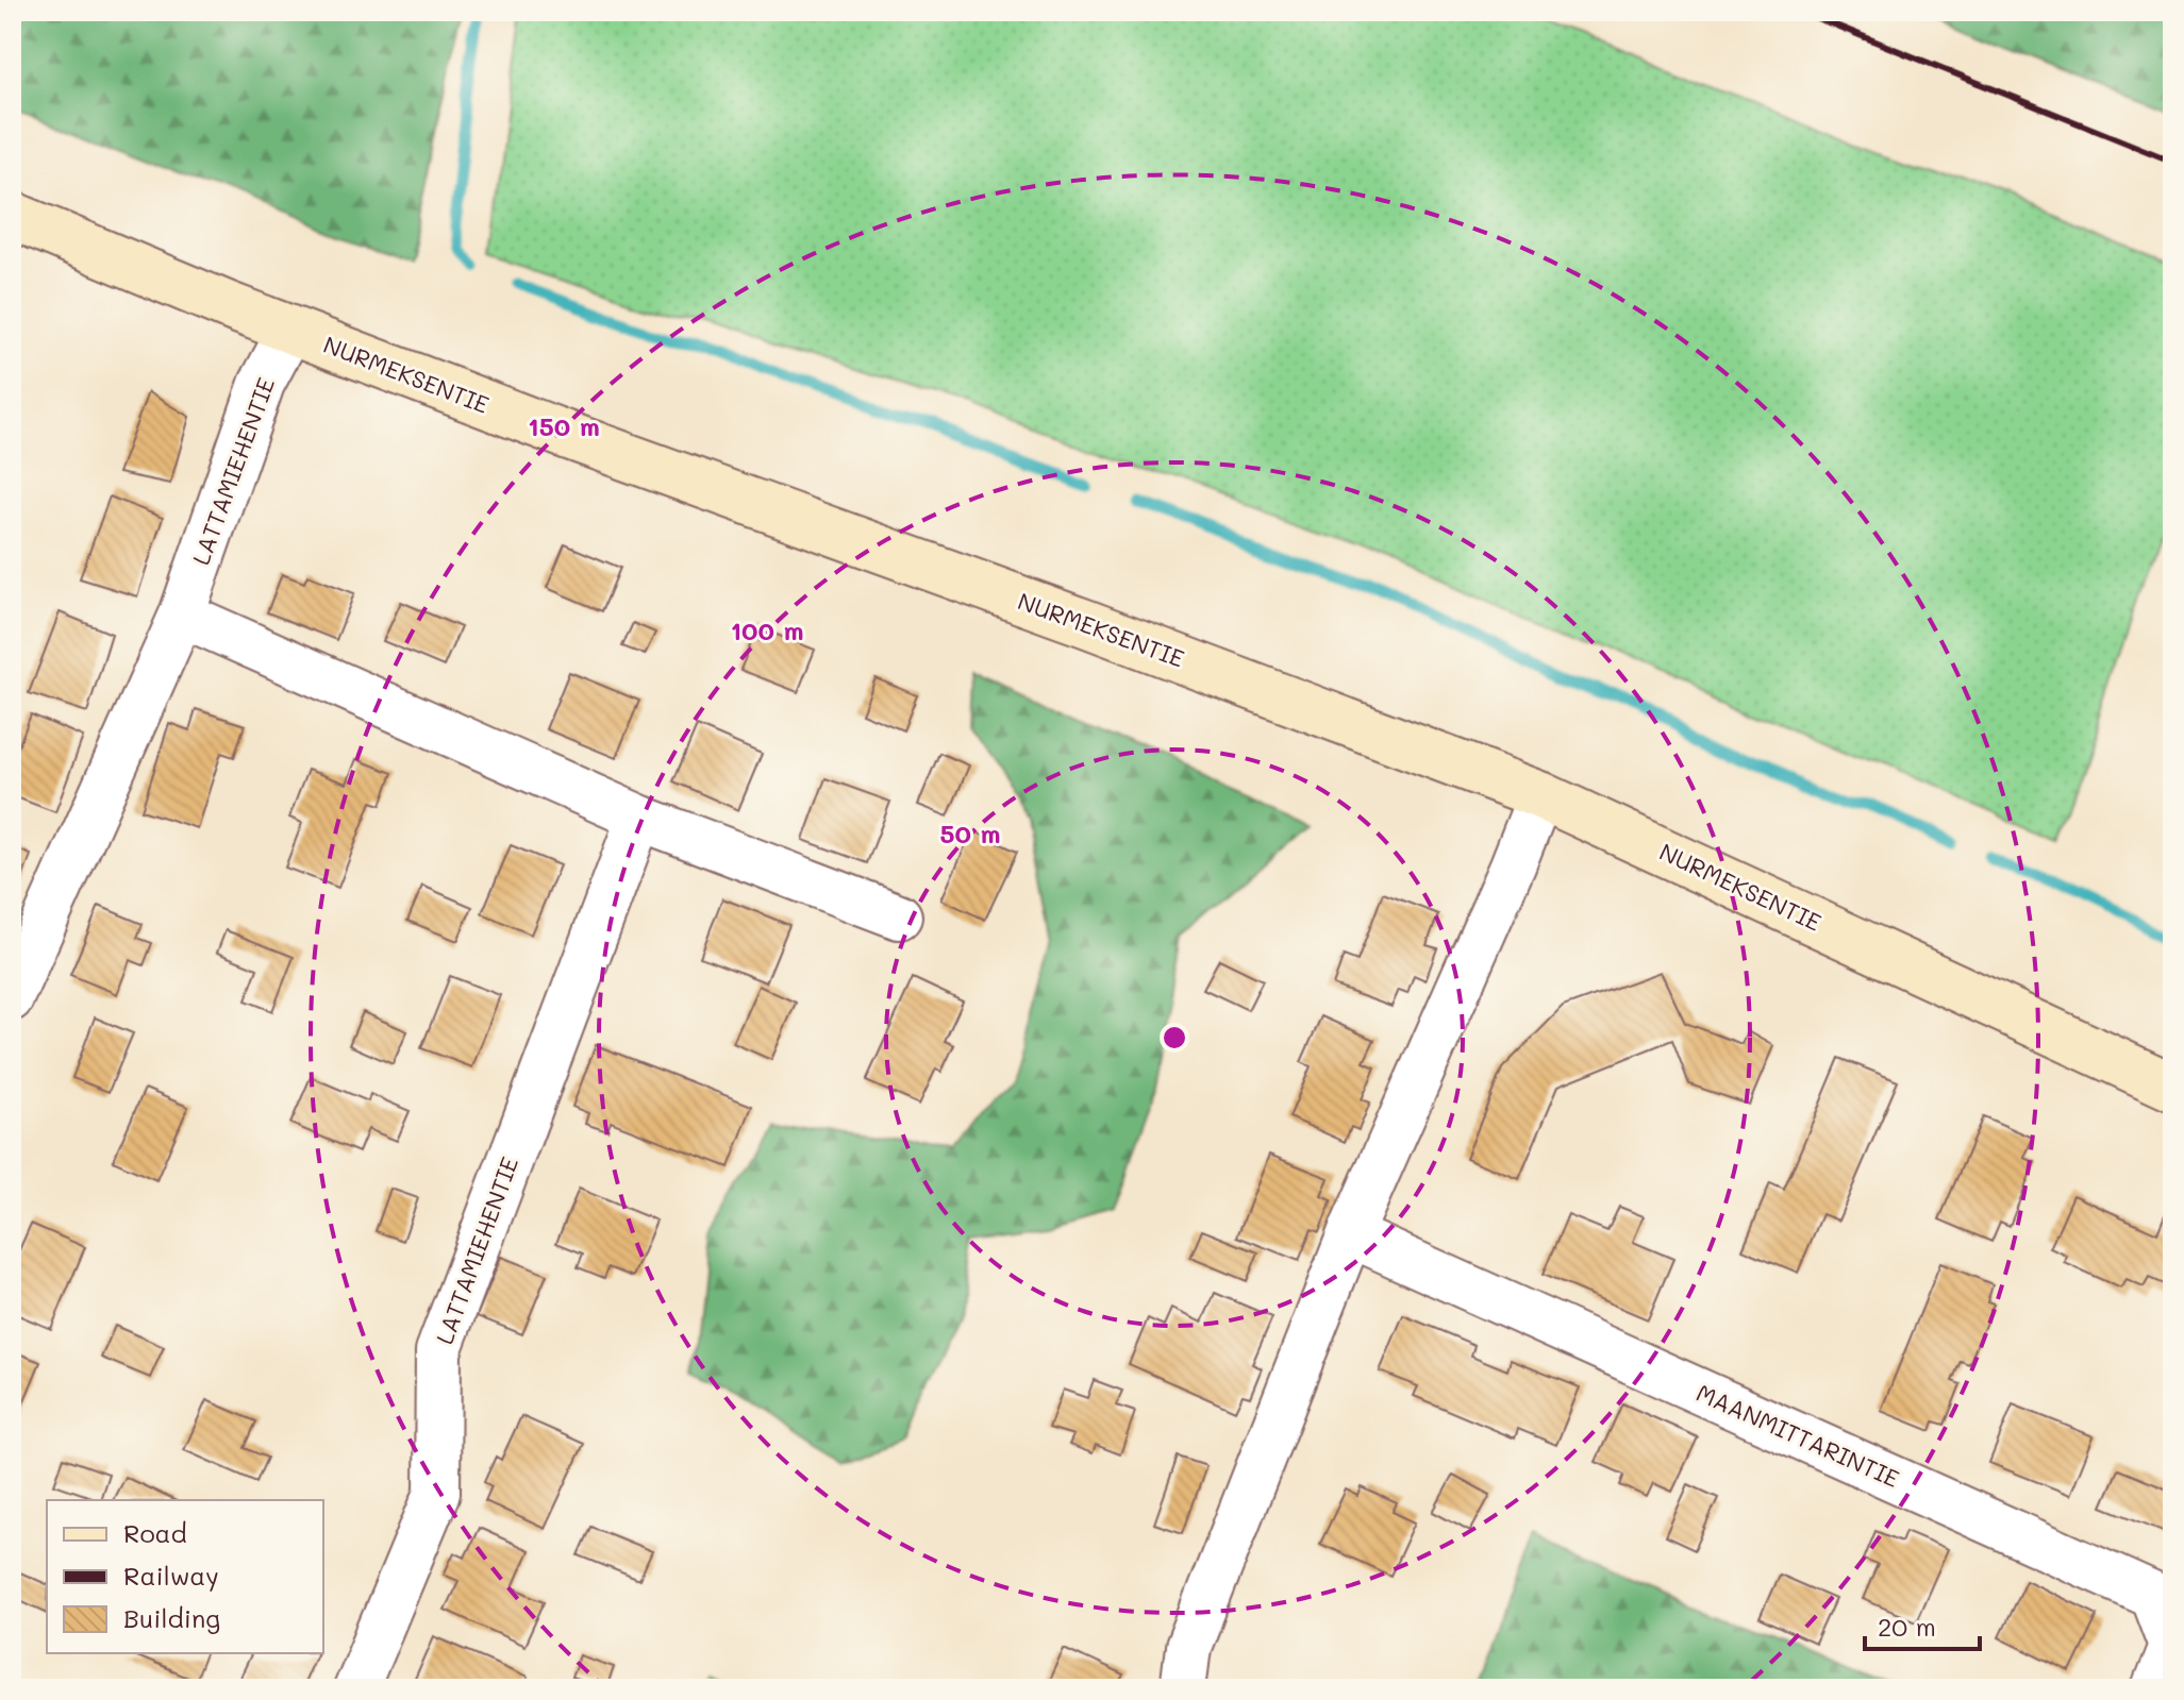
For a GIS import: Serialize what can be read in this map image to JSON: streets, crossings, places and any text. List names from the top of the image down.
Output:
{
  "streets": {
    "street": ["NURMEKSENTIE", "LATTAMIEHENTIE", "MAANMITTARINTIE"]
  },
  "crossings": [
    ["NURMEKSENTIE", "LATTAMIEHENTIE"]
  ],
  "legend": ["Road", "Railway", "Building"],
  "scale_bar": "20 m",
  "rings": ["150 m", "100 m", "50 m"]
}
